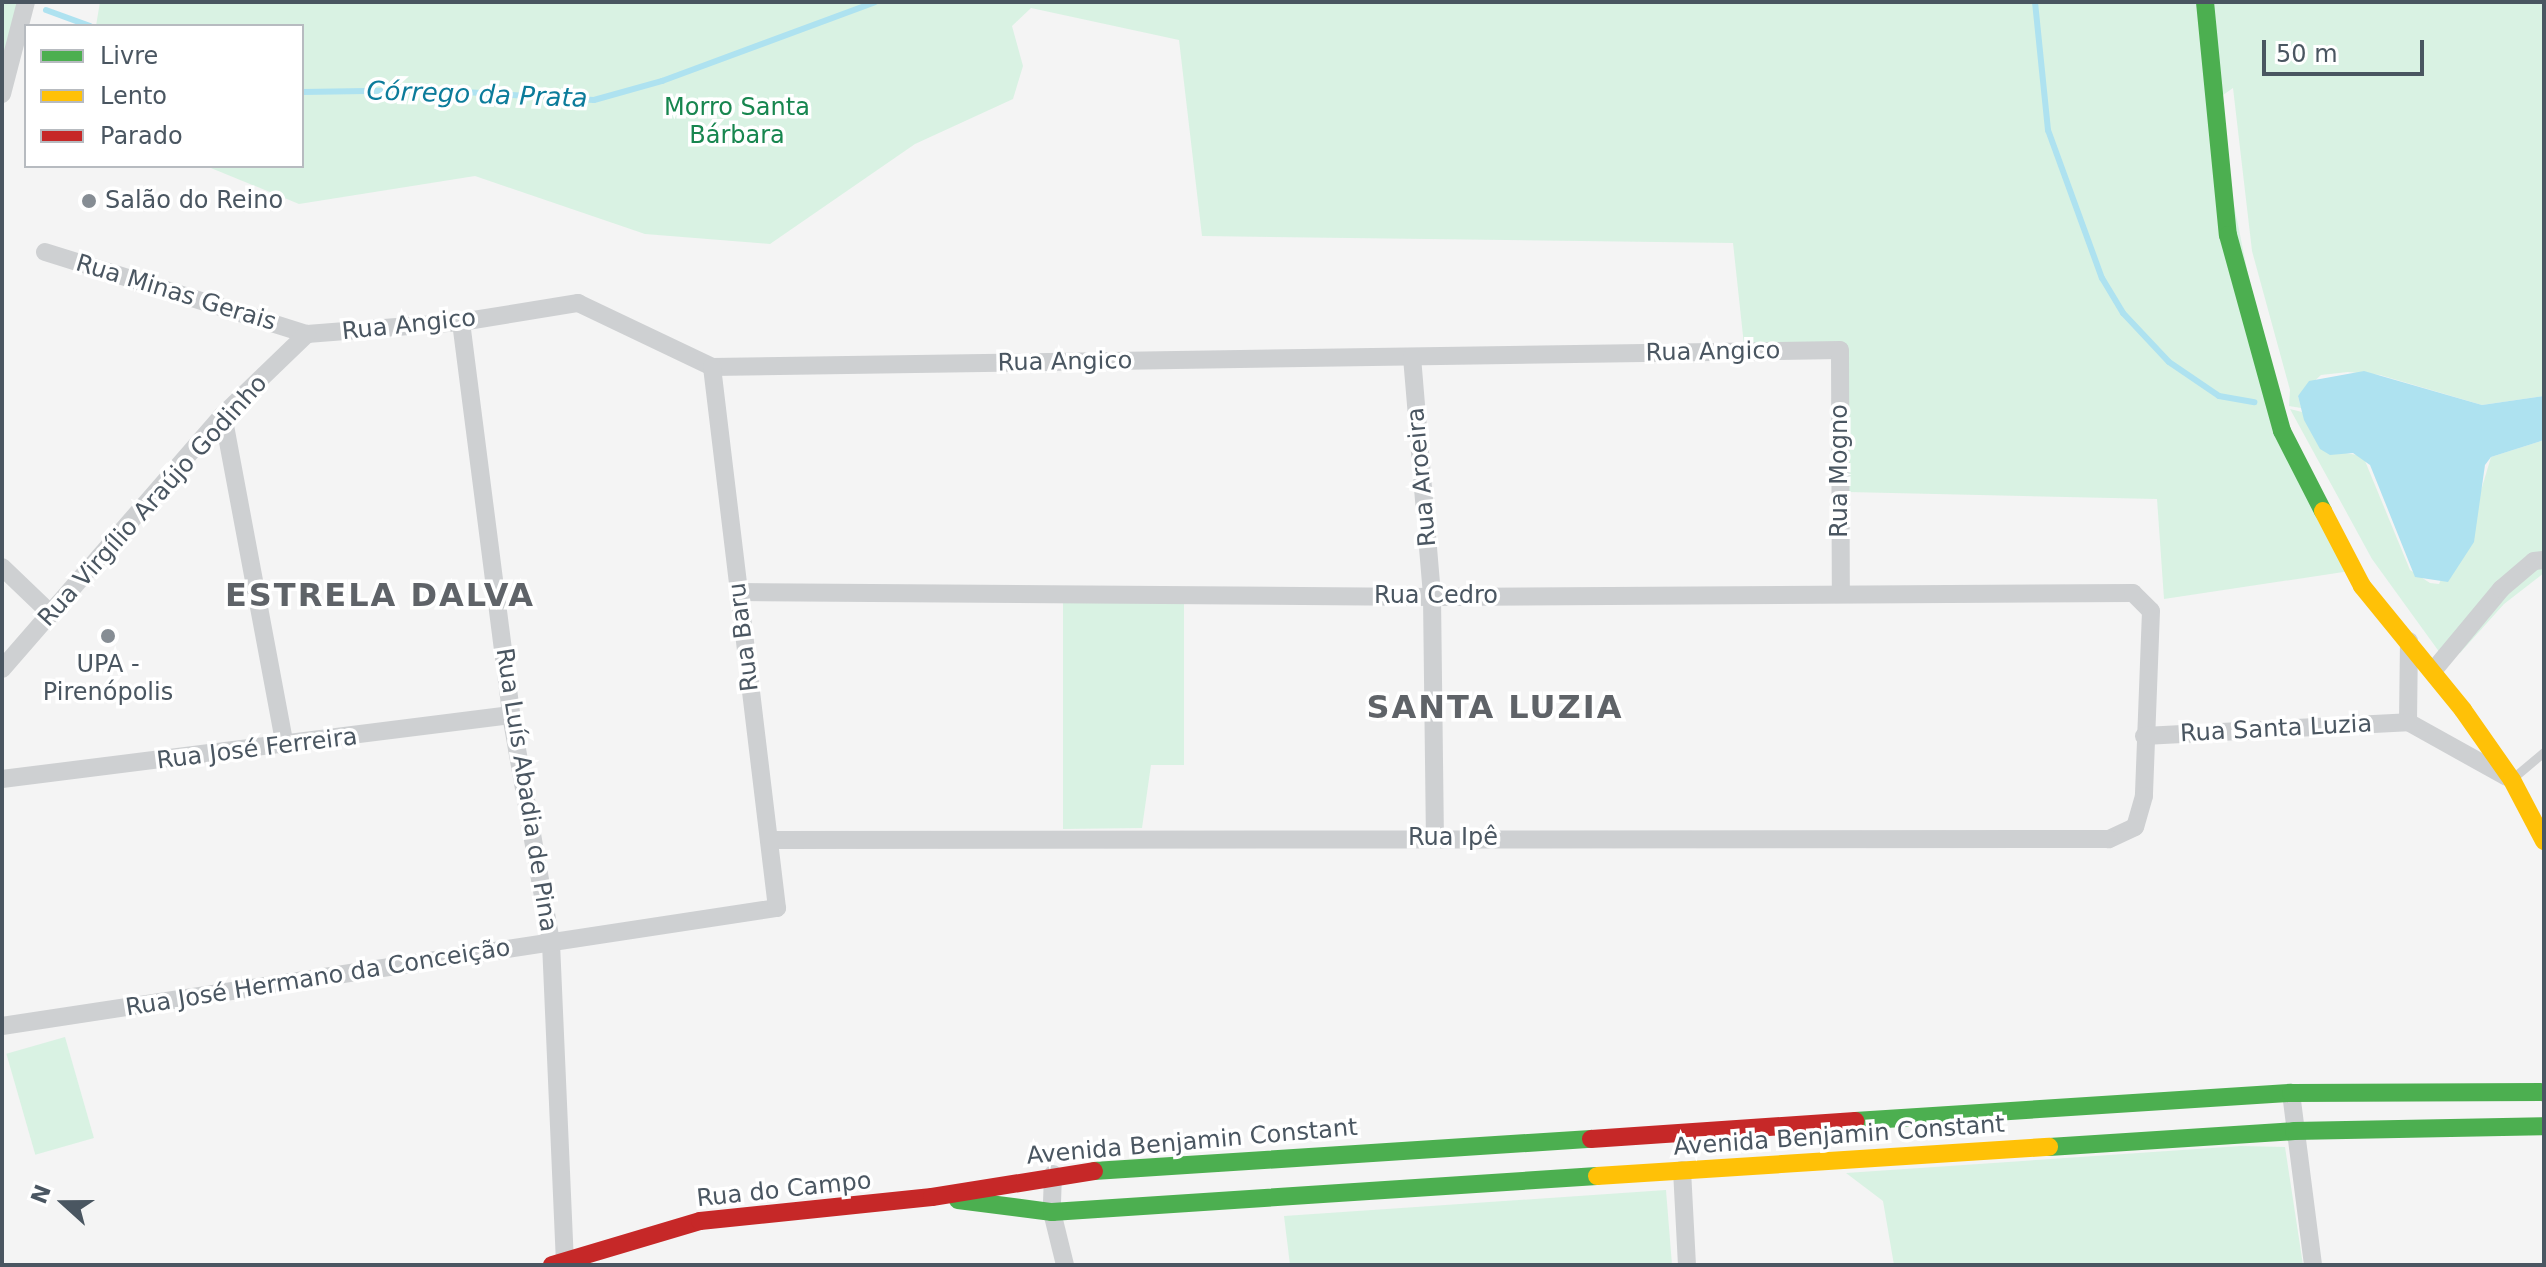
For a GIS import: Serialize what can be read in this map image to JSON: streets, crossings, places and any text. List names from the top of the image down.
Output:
{
  "streets": {
    "street": [
      "Rua Minas Gerais",
      "Rua Angico",
      "Rua Mogno",
      "Rua Aroeira",
      "Rua Virgílio Araújo Godinho",
      "Rua Cedro",
      "Rua Baru",
      "Rua Santa Luzia",
      "Rua José Ferreira",
      "Rua Luís Abadia de Pina",
      "Rua Ipê",
      "Rua José Hermano da Conceição",
      "Avenida Benjamin Constant",
      "Rua do Campo"
    ]
  },
  "crossings": [
    ["Rua Minas Gerais", "Rua Angico"],
    ["Rua Minas Gerais", "Rua Virgílio Araújo Godinho"],
    ["Rua Angico", "Rua Mogno"],
    ["Rua Angico", "Rua Aroeira"],
    ["Rua Angico", "Rua Virgílio Araújo Godinho"],
    ["Rua Angico", "Rua Baru"],
    ["Rua Angico", "Rua Luís Abadia de Pina"],
    ["Rua Mogno", "Rua Cedro"],
    ["Rua Aroeira", "Rua Cedro"],
    ["Rua Aroeira", "Rua Ipê"],
    ["Rua Cedro", "Rua Baru"],
    ["Rua Cedro", "Rua Santa Luzia"],
    ["Rua Cedro", "Rua Ipê"],
    ["Rua Baru", "Rua Ipê"],
    ["Rua Baru", "Rua José Hermano da Conceição"],
    ["Rua Santa Luzia", "Rua Ipê"],
    ["Rua José Ferreira", "Rua Luís Abadia de Pina"],
    ["Rua Luís Abadia de Pina", "Rua José Hermano da Conceição"],
    ["Rua Luís Abadia de Pina", "Rua do Campo"],
    ["Avenida Benjamin Constant", "Rua do Campo"]
  ],
  "districts": ["ESTRELA DALVA", "SANTA LUZIA"],
  "water": ["Córrego da Prata"],
  "parks": ["Morro Santa Bárbara"],
  "places": ["Salão do Reino", "UPA - Pirenópolis"],
  "legend": ["Livre", "Lento", "Parado"],
  "scale_bar": "50 m",
  "north": "left"
}
